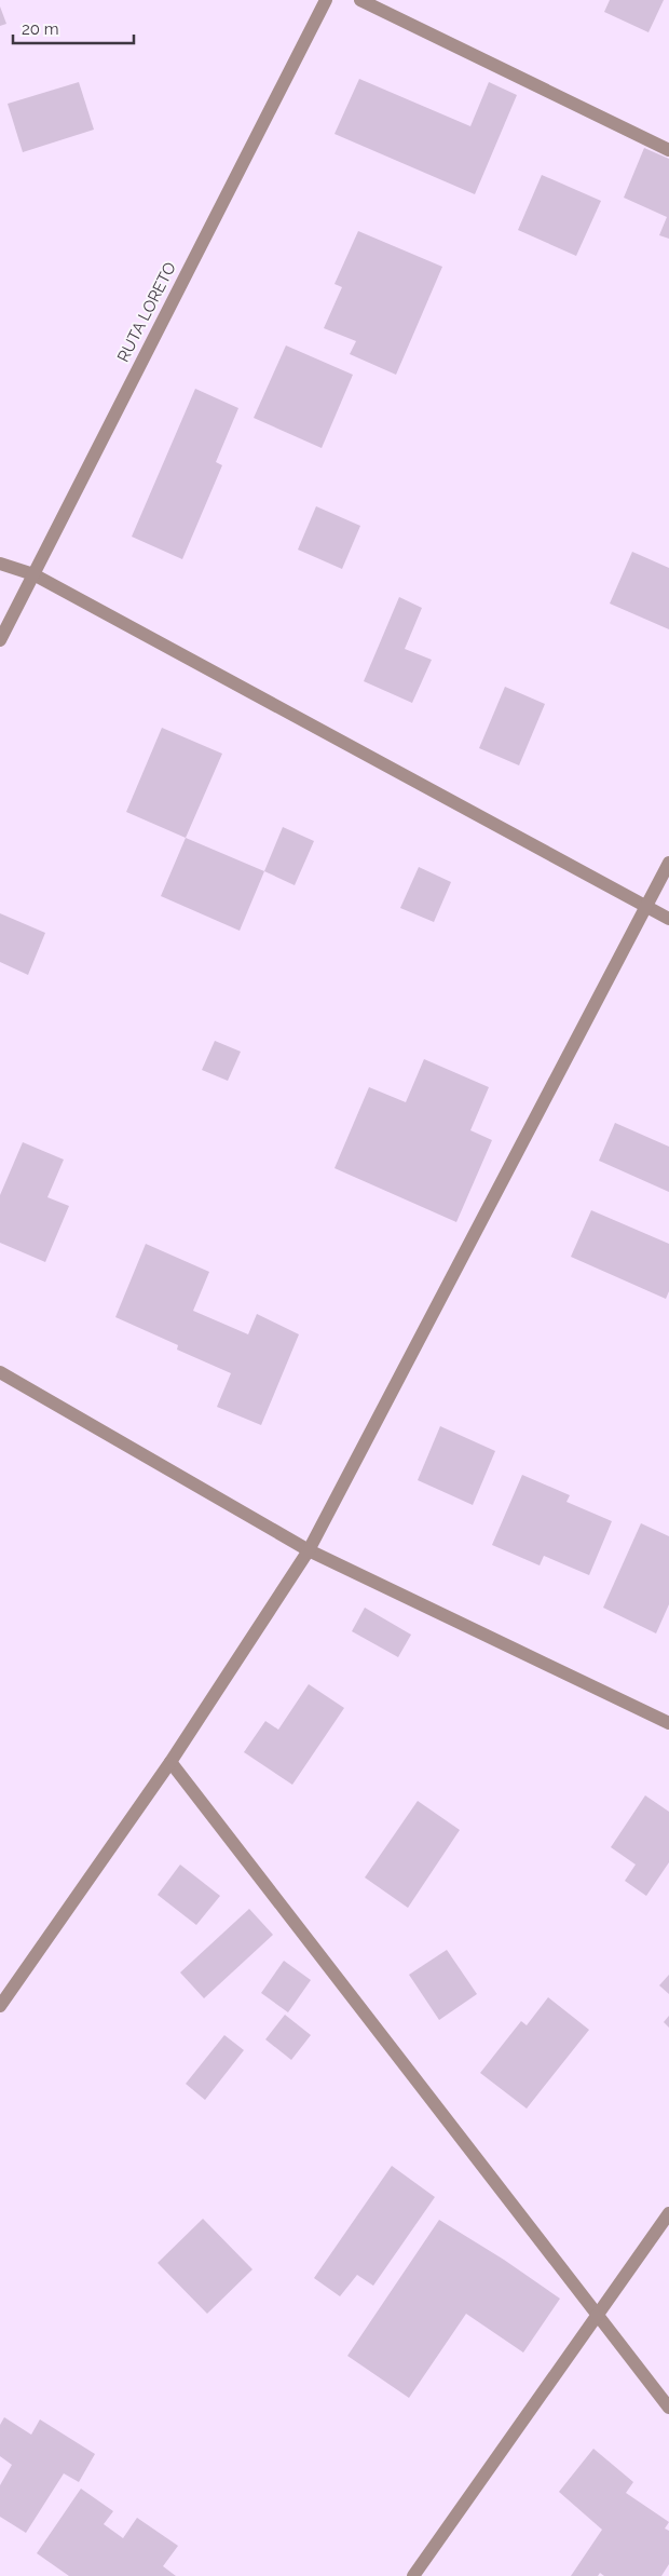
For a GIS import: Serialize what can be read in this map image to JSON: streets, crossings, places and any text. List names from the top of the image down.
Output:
{
  "streets": {
    "street": ["RUTA LORETO"]
  },
  "scale_bar": "20 m"
}
